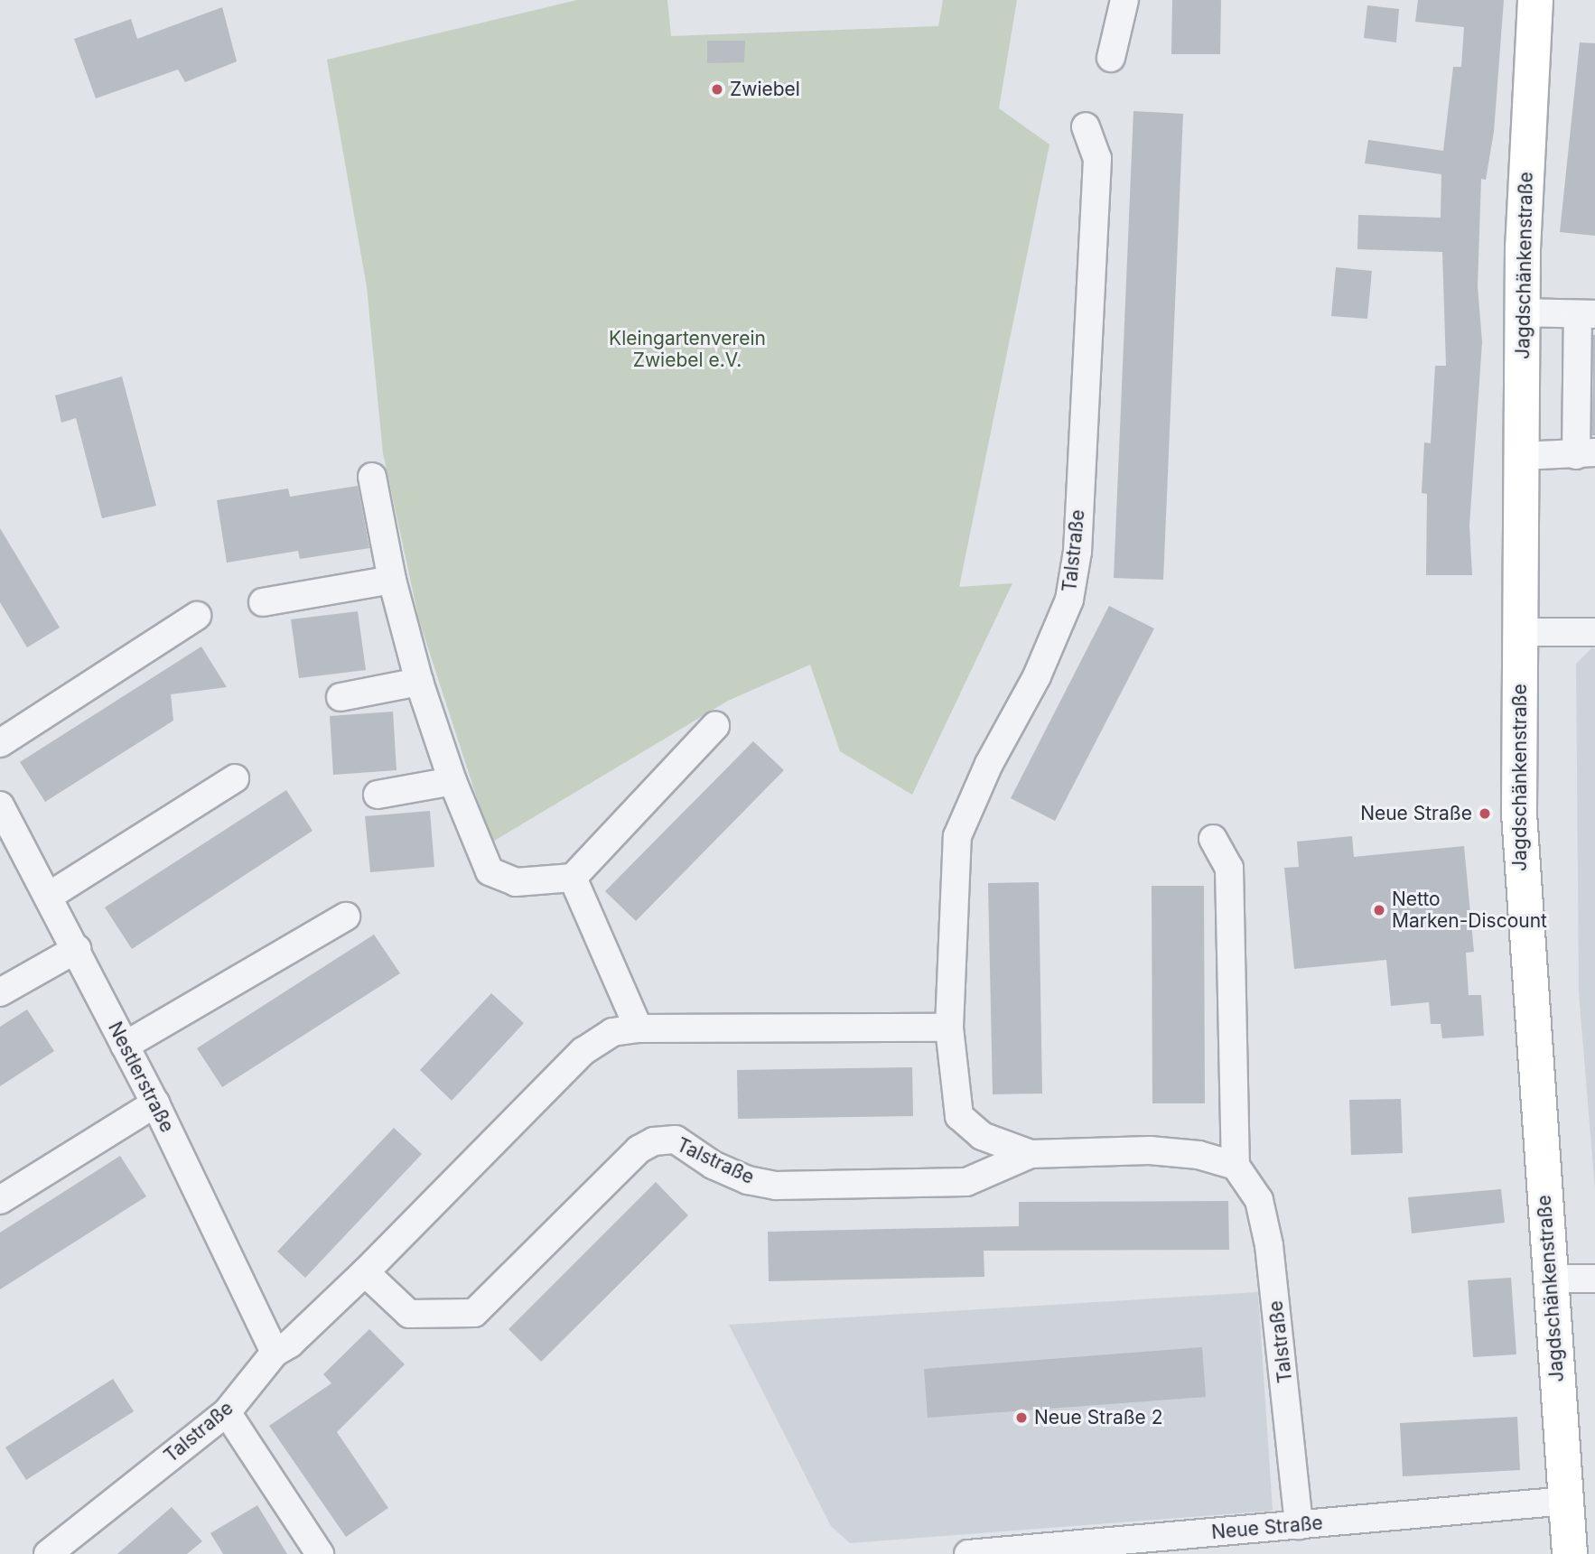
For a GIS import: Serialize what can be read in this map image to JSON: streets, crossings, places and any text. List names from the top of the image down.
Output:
{
  "streets": {
    "main road": ["Jagdschänkenstraße"],
    "street": ["Talstraße", "Nestlerstraße", "Neue Straße"]
  },
  "crossings": [
    ["Jagdschänkenstraße", "Neue Straße"],
    ["Talstraße", "Nestlerstraße"],
    ["Talstraße", "Neue Straße"]
  ],
  "parks": ["Kleingartenverein Zwiebel e.V."],
  "places": [
    "Zwiebel",
    "Neue Straße",
    "Netto Marken-Discount",
    "Neue Straße 2"
  ]
}
